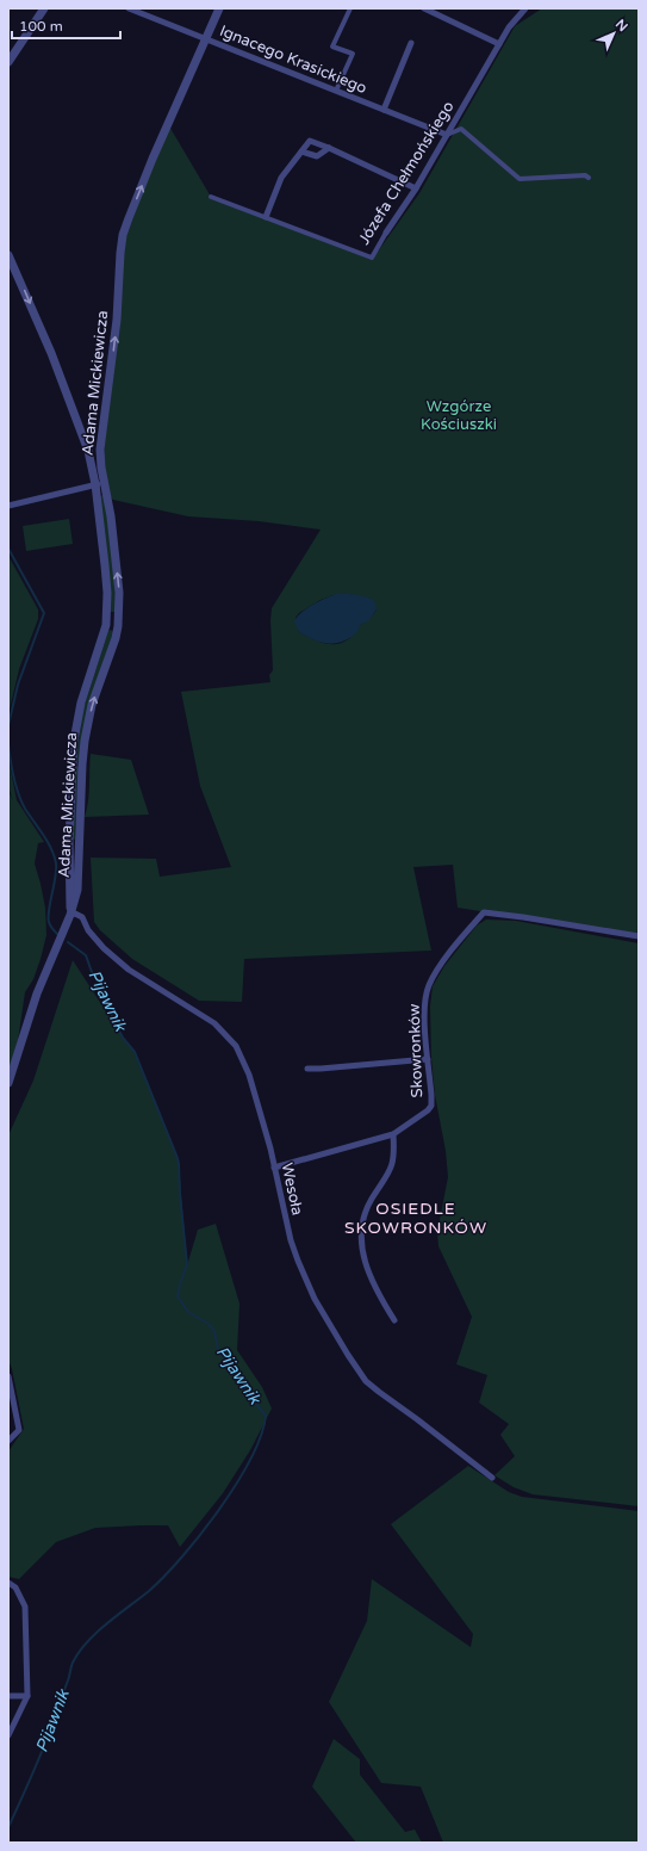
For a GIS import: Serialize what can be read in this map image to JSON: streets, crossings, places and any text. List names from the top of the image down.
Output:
{
  "streets": {
    "street": [
      "Ignacego Krasickiego",
      "Józefa Chełmońskiego",
      "Adama Mickiewicza",
      "Skowronków",
      "Wesoła"
    ]
  },
  "crossings": [
    ["Ignacego Krasickiego", "Józefa Chełmońskiego"],
    ["Ignacego Krasickiego", "Adama Mickiewicza"],
    ["Adama Mickiewicza", "Wesoła"],
    ["Skowronków", "Wesoła"]
  ],
  "districts": ["OSIEDLE SKOWRONKÓW"],
  "water": ["Pijawnik"],
  "parks": ["Wzgórze Kościuszki"],
  "scale_bar": "100 m",
  "north": "top right"
}
